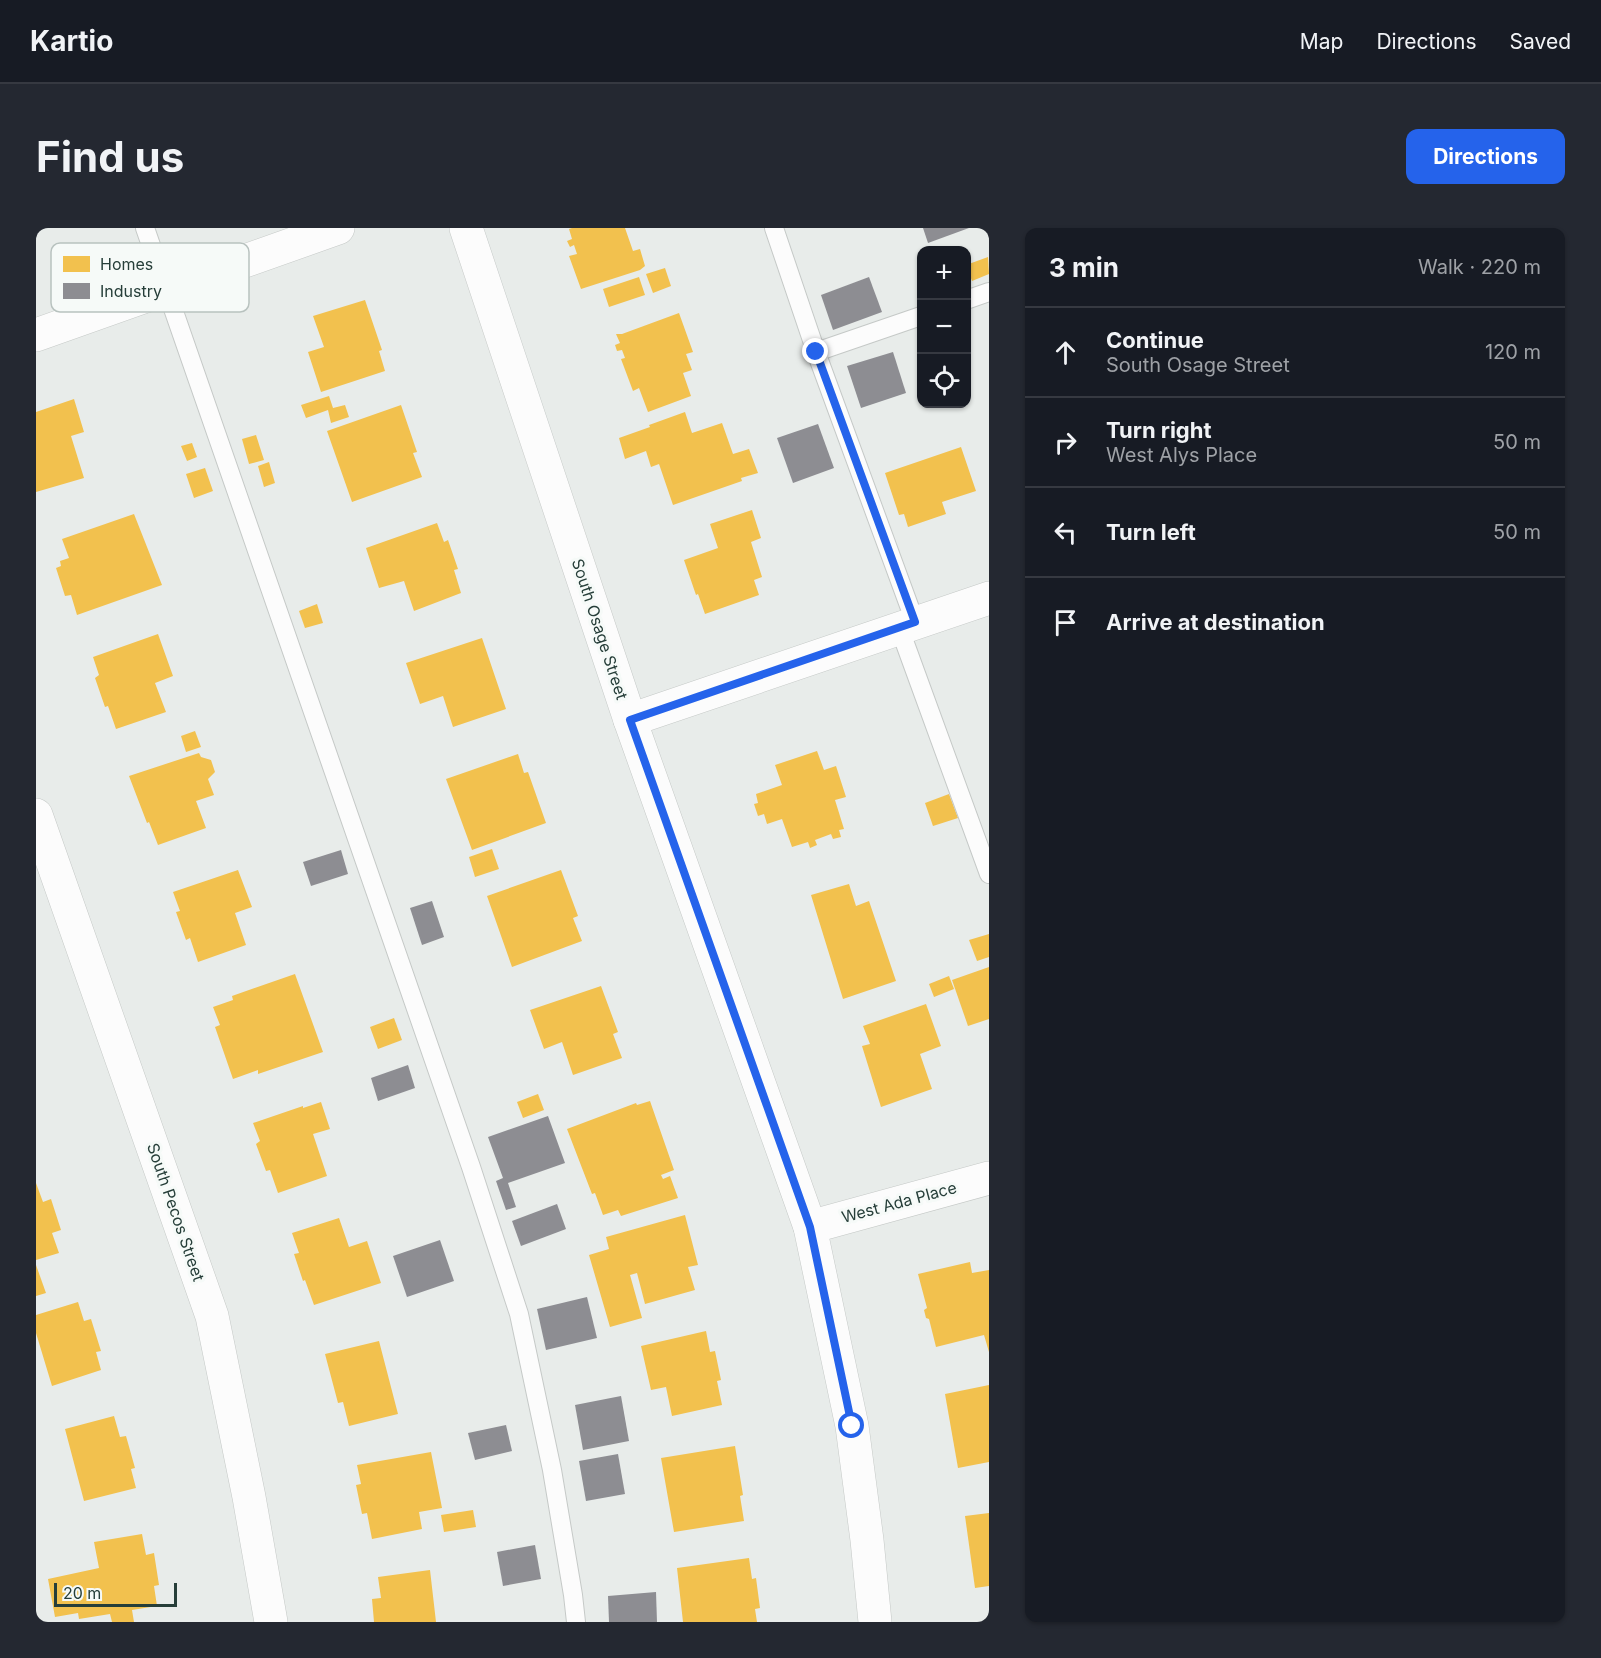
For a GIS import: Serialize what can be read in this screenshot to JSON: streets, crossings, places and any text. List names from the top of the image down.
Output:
{
  "streets": {
    "street": ["South Osage Street", "West Ada Place", "South Pecos Street"]
  },
  "crossings": [
    ["South Osage Street", "West Ada Place"]
  ],
  "legend": ["Homes", "Industry"],
  "scale_bar": "20 m",
  "page": {
    "header": "Kartio",
    "nav": ["Map", "Directions", "Saved"],
    "buttons": "Directions",
    "title": "Find us",
    "heading": ["3 min", "Walk · 220 m"],
    "map_buttons": ["+", "−"],
    "list": [
      ["Continue", "South Osage Street", "120 m"],
      ["Turn right", "West Alys Place", "50 m"],
      ["Turn left", "50 m"],
      "Arrive at destination"
    ],
    "scale": "20 m"
  }
}
